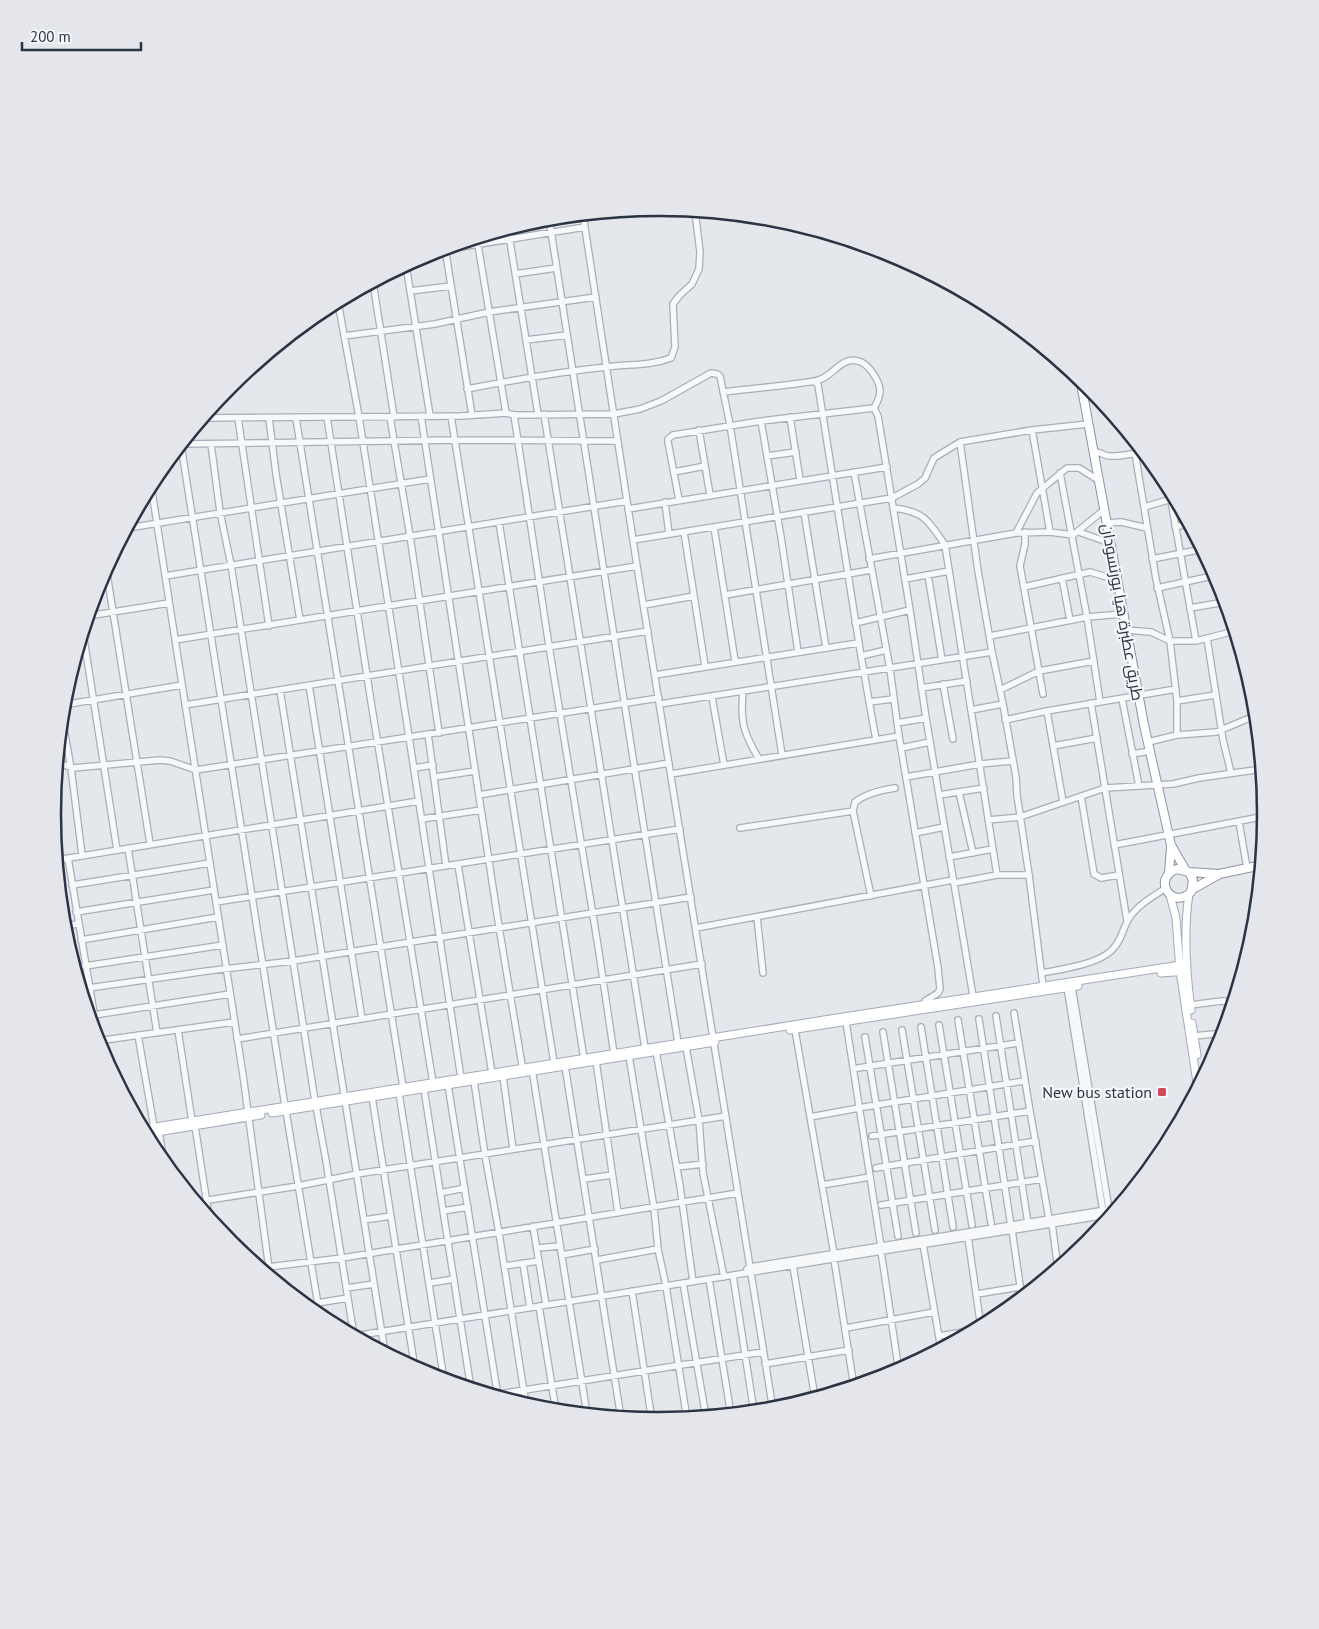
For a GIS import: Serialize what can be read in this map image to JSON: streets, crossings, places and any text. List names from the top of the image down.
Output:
{
  "streets": {
    "highway": ["طريق عطبرة هيا بورتسودان"]
  },
  "places": {
    "transit": ["New bus station"]
  },
  "scale_bar": "200 m"
}
